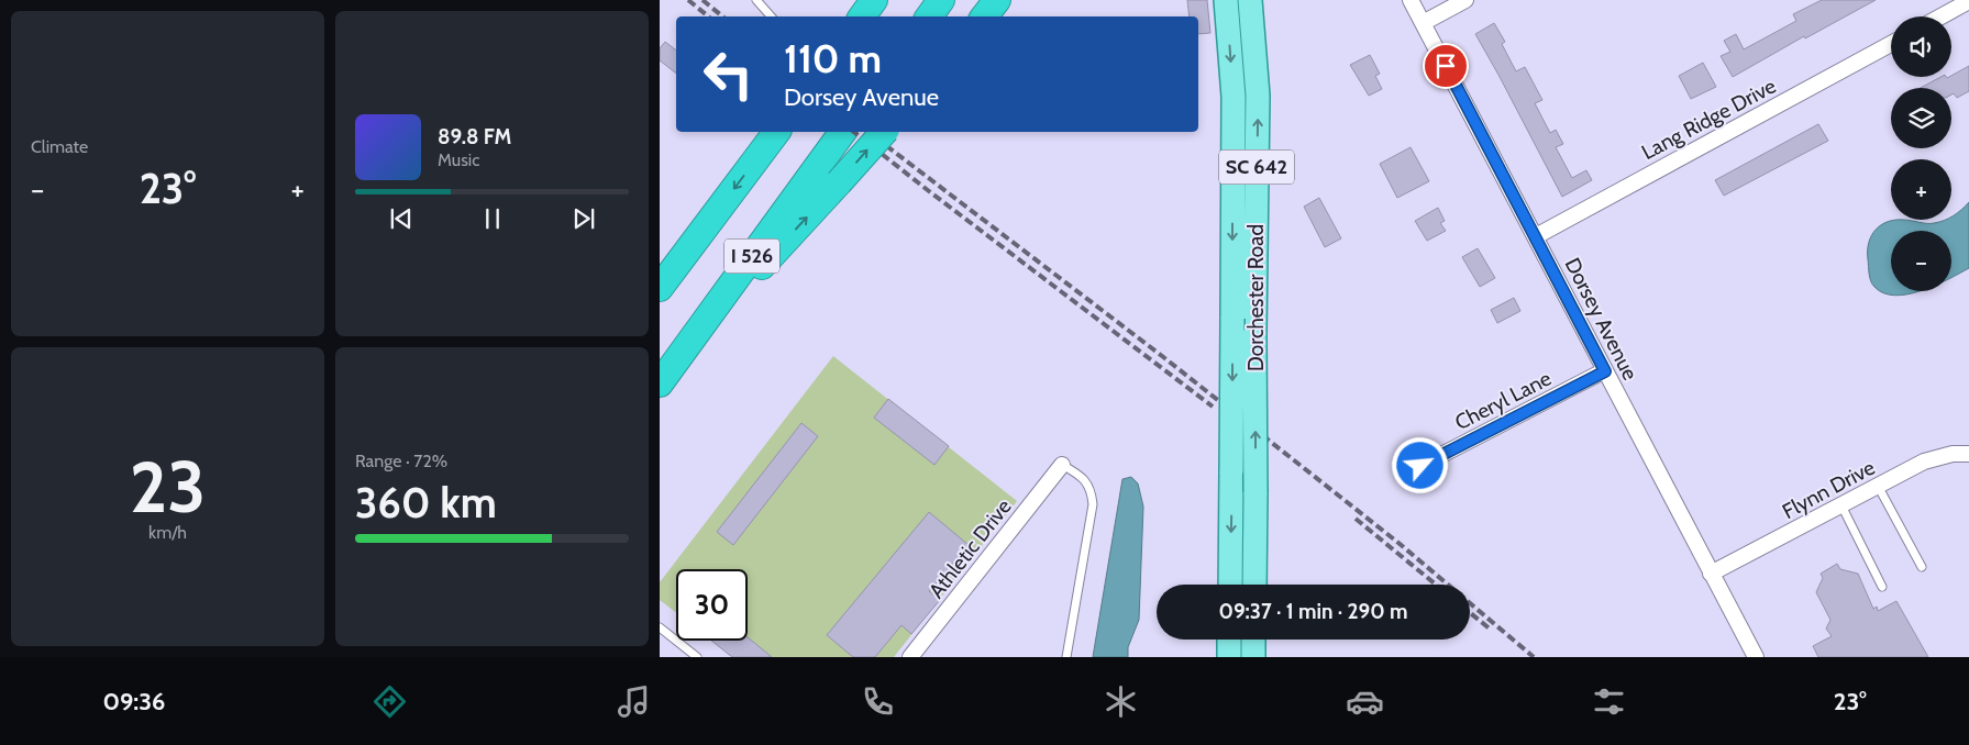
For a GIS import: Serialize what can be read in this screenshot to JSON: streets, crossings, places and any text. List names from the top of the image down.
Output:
{
  "streets": {
    "highway": ["I 526"],
    "main road": ["SC 642", "Dorchester Road"],
    "street": [
      "Lang Ridge Drive",
      "Dorsey Avenue",
      "Cheryl Lane",
      "Flynn Drive",
      "Athletic Drive"
    ]
  },
  "crossings": [
    ["Lang Ridge Drive", "Dorsey Avenue"],
    ["Dorsey Avenue", "Cheryl Lane"],
    ["Dorsey Avenue", "Flynn Drive"]
  ],
  "page": {
    "tile": [
      "Climate",
      ["23", "km/h"],
      ["Range · 72%", "360 km"]
    ],
    "map_buttons": ["+", "−"],
    "turn": ["110 m", "Dorsey Avenue"],
    "song": ["89.8 FM", "Music"],
    "heat": ["−", "23°", "+"],
    "limit": "30",
    "trip": "09:37 · 1 min · 290 m",
    "tabs": ["09:36", "23°"]
  }
}
